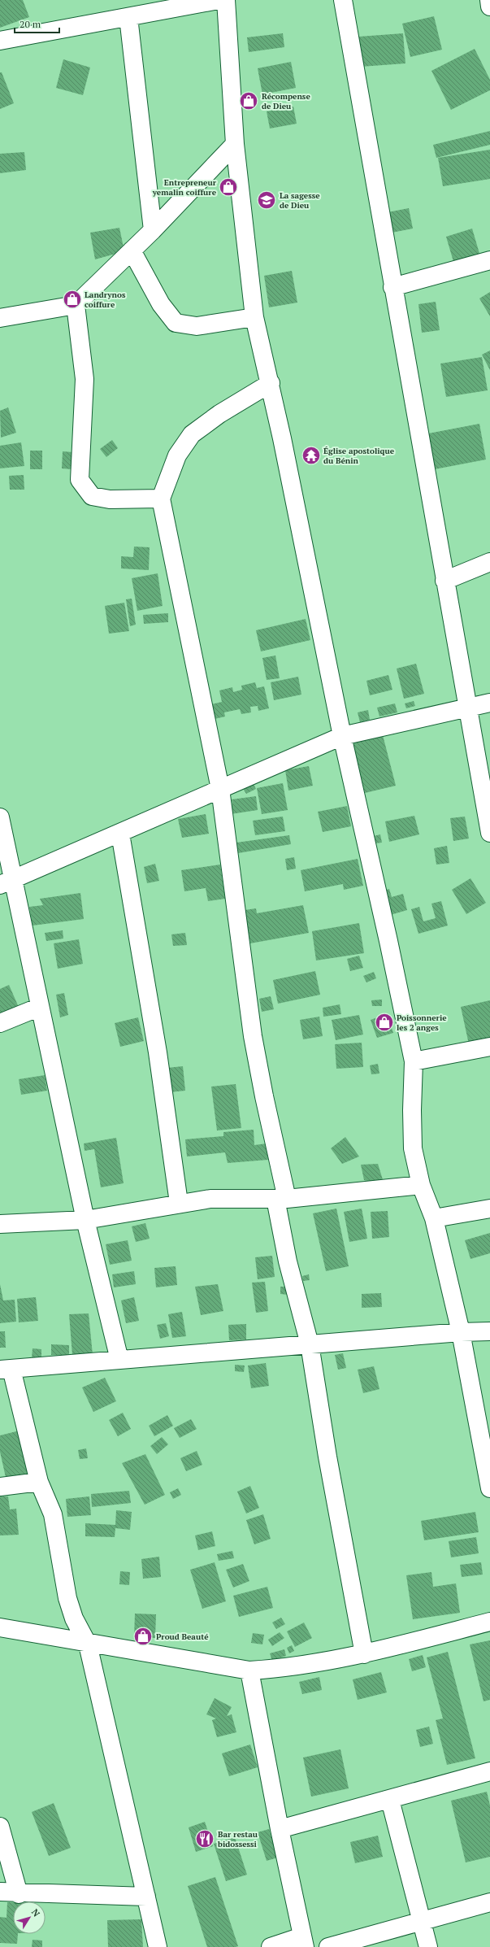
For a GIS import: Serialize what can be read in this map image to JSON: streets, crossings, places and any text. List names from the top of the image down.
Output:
{
  "places": {
    "shop": [
      "Récompense de Dieu",
      "Entrepreneur yemalin coiffure",
      "Landrynos coiffure",
      "Poissonnerie les 2 anges",
      "Proud Beauté"
    ],
    "school or university": ["La sagesse de Dieu"],
    "temple": ["Église apostolique du Bénin"],
    "restaurant": ["Bar restau bidossessi"]
  },
  "scale_bar": "20 m",
  "north": "top right"
}
